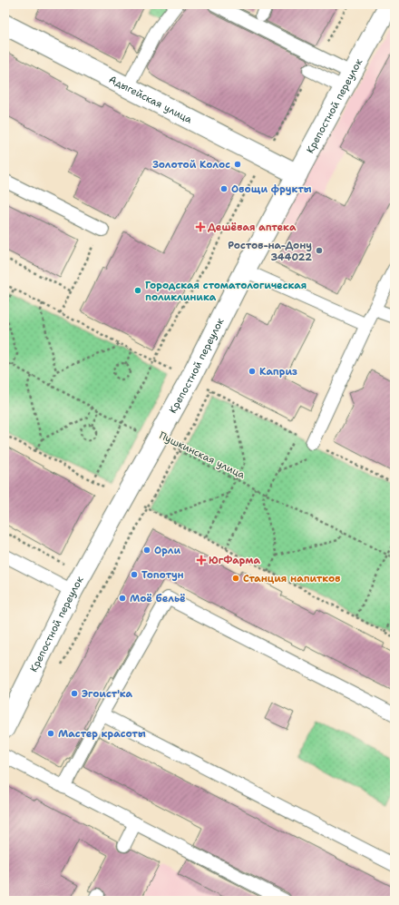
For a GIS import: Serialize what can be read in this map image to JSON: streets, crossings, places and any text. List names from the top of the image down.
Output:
{
  "streets": {
    "street": ["Адыгейская улица", "Крепостной переулок"],
    "path": ["Пушкинская улица"]
  },
  "crossings": [
    ["Адыгейская улица", "Крепостной переулок"],
    ["Крепостной переулок", "Пушкинская улица"]
  ],
  "places": {
    "other": [
      "Золотой Колос",
      "Овощи фрукты",
      "Ростов-на-Дону 344022",
      "Городская стоматологическая поликлиника",
      "Каприз",
      "Орли",
      "Топотун",
      "Станция напитков",
      "Моё бельё",
      "Эгоист'ка",
      "Мастер красоты"
    ],
    "health": ["Дешёвая аптека", "ЮгФарма"]
  }
}
